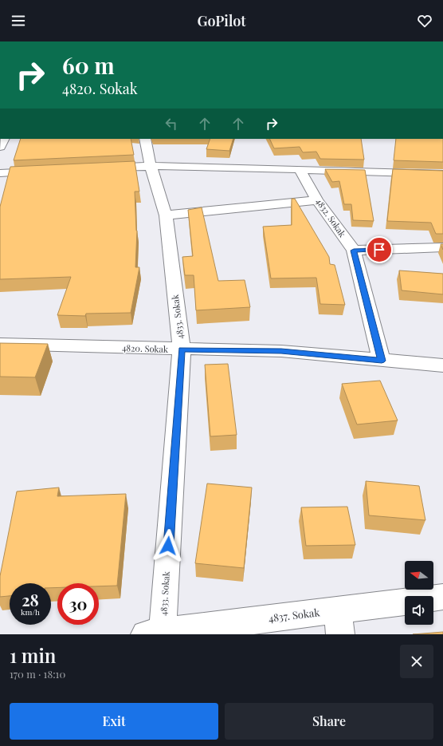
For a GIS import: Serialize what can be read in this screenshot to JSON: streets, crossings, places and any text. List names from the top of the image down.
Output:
{
  "streets": {
    "street": [
      "4832. Sokak",
      "4833. Sokak",
      "4820. Sokak",
      "4837. Sokak"
    ]
  },
  "crossings": [
    ["4832. Sokak", "4820. Sokak"],
    ["4833. Sokak", "4820. Sokak"],
    ["4833. Sokak", "4837. Sokak"]
  ],
  "north": "left",
  "page": {
    "header": "GoPilot",
    "turn": ["60 m", "4820. Sokak"],
    "speed": "28 km/h",
    "limit": "30",
    "heading": ["1 min", "170 m · 18:10"],
    "buttons": ["Exit", "Share"]
  }
}
